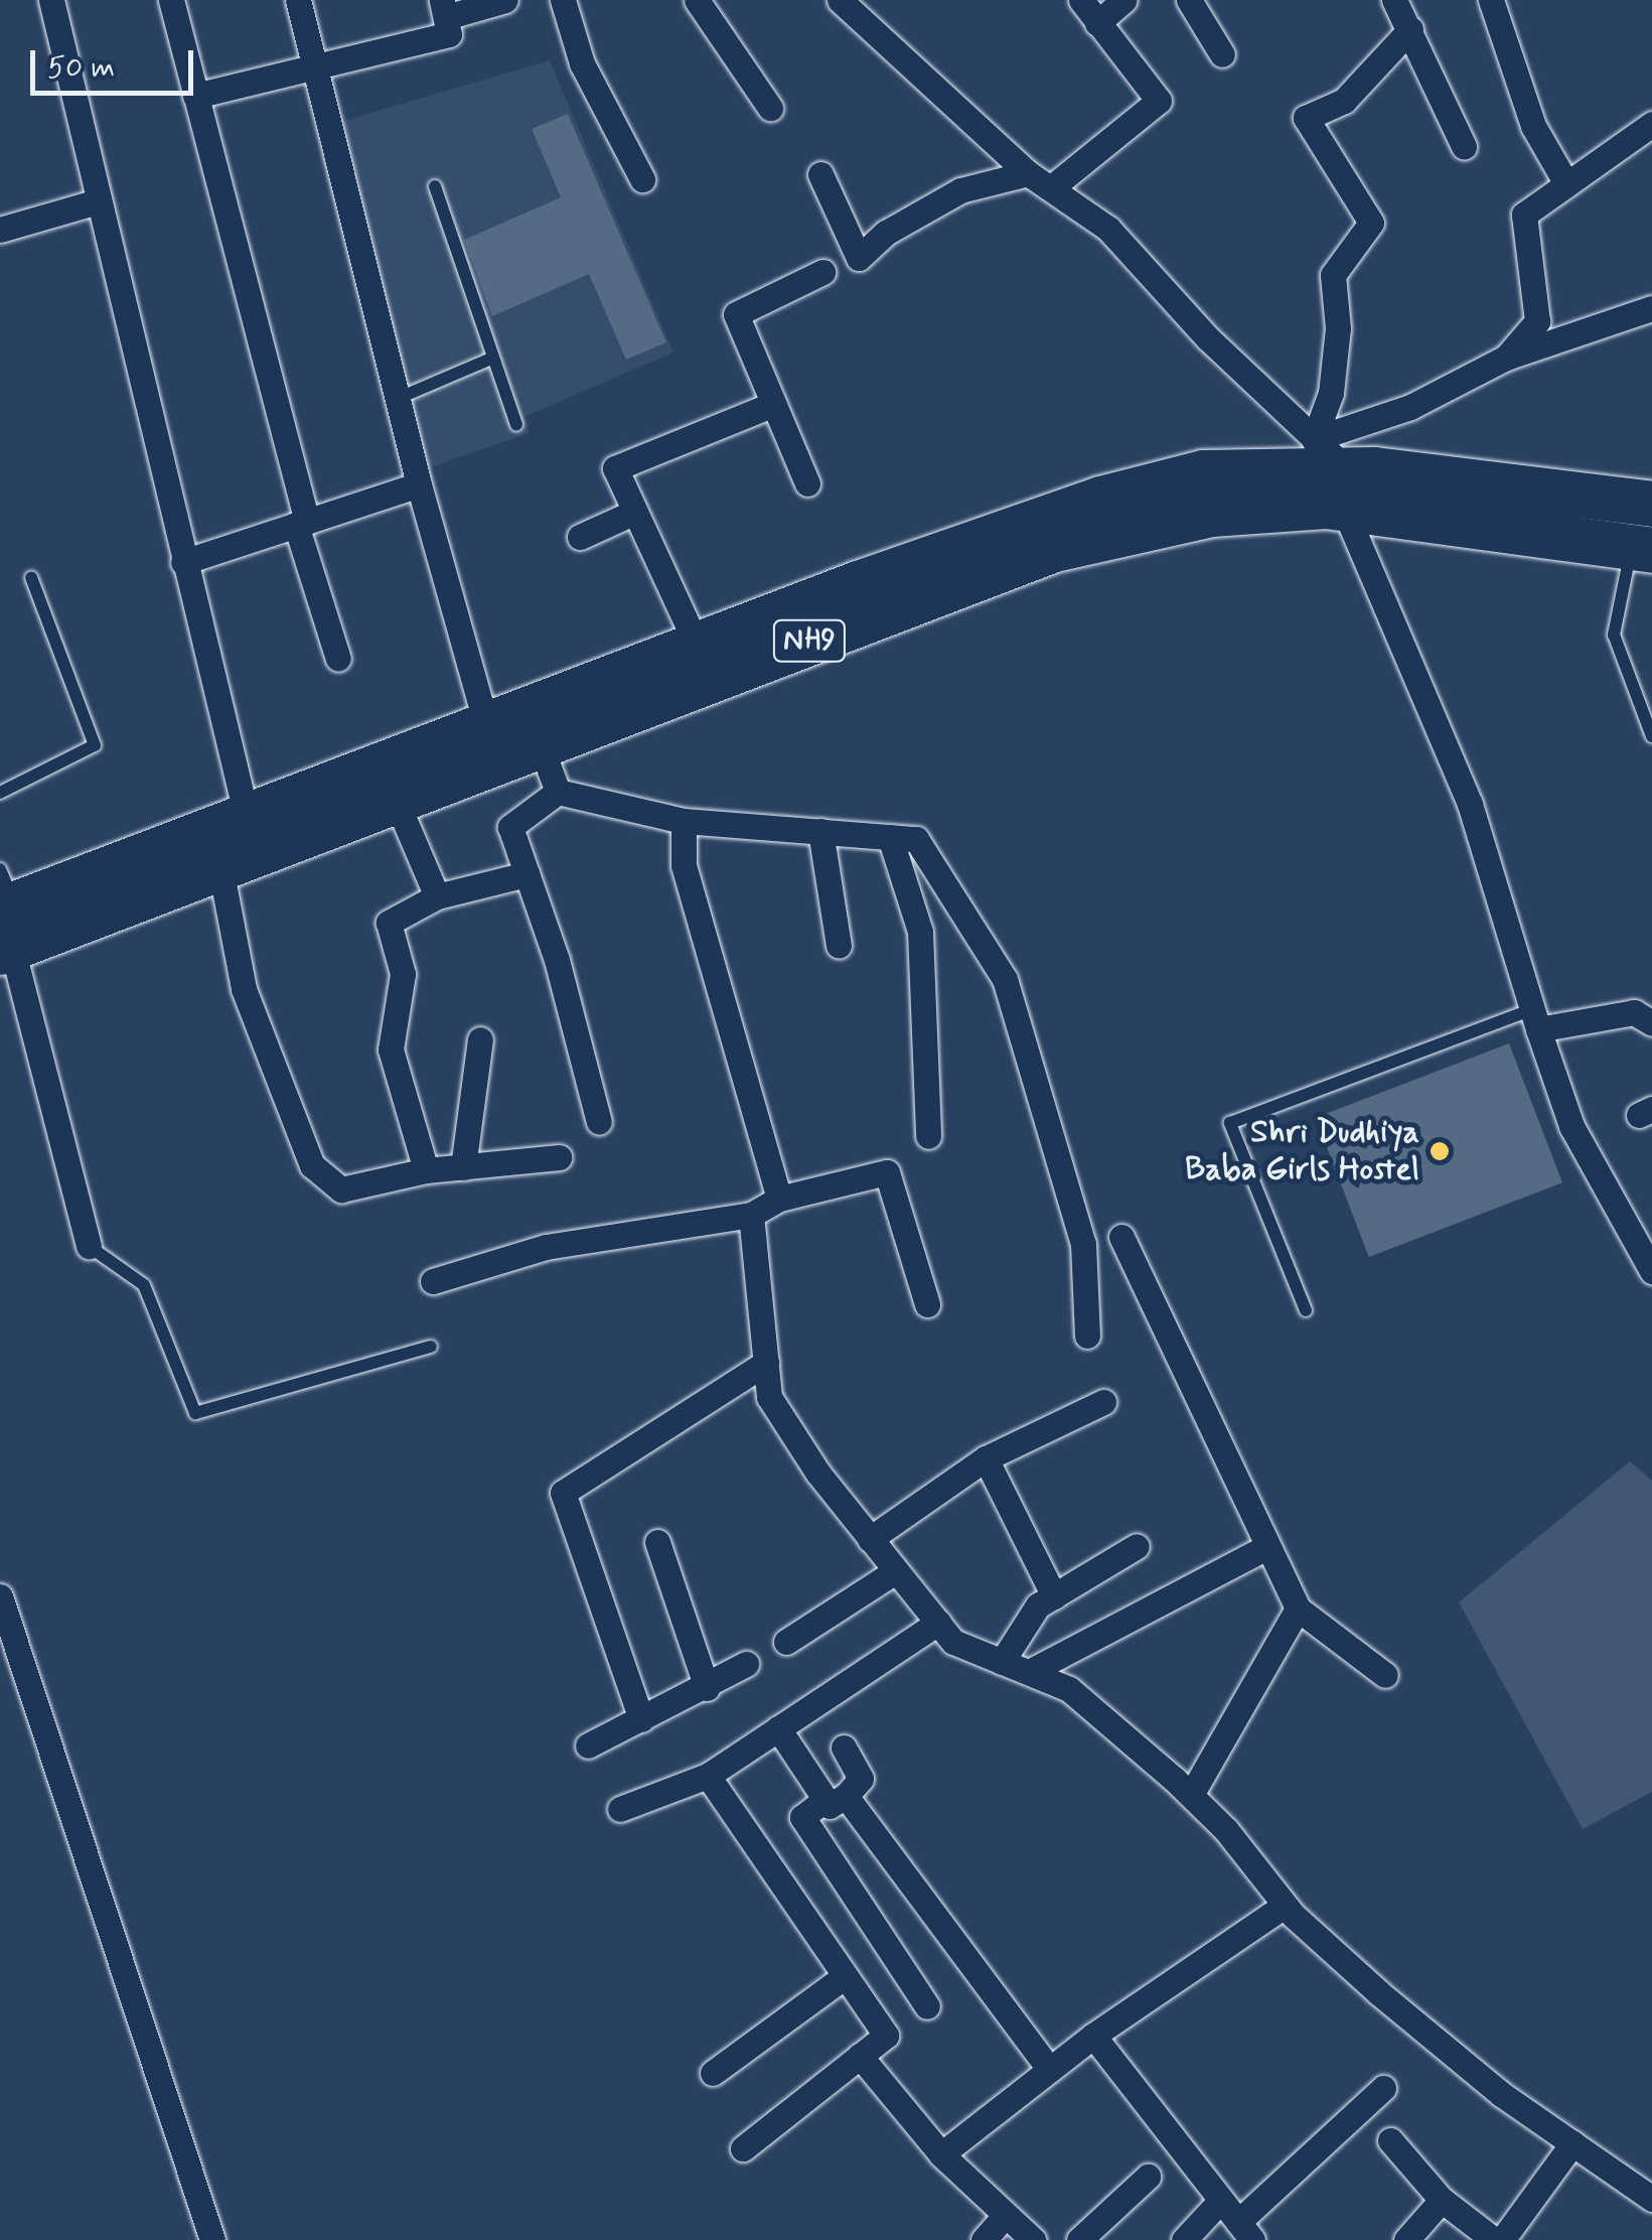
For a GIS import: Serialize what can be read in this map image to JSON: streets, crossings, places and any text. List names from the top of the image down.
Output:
{
  "streets": {
    "highway": ["NH9"]
  },
  "places": ["Shri Dudhiya Baba Girls Hostel"],
  "scale_bar": "50 m"
}
